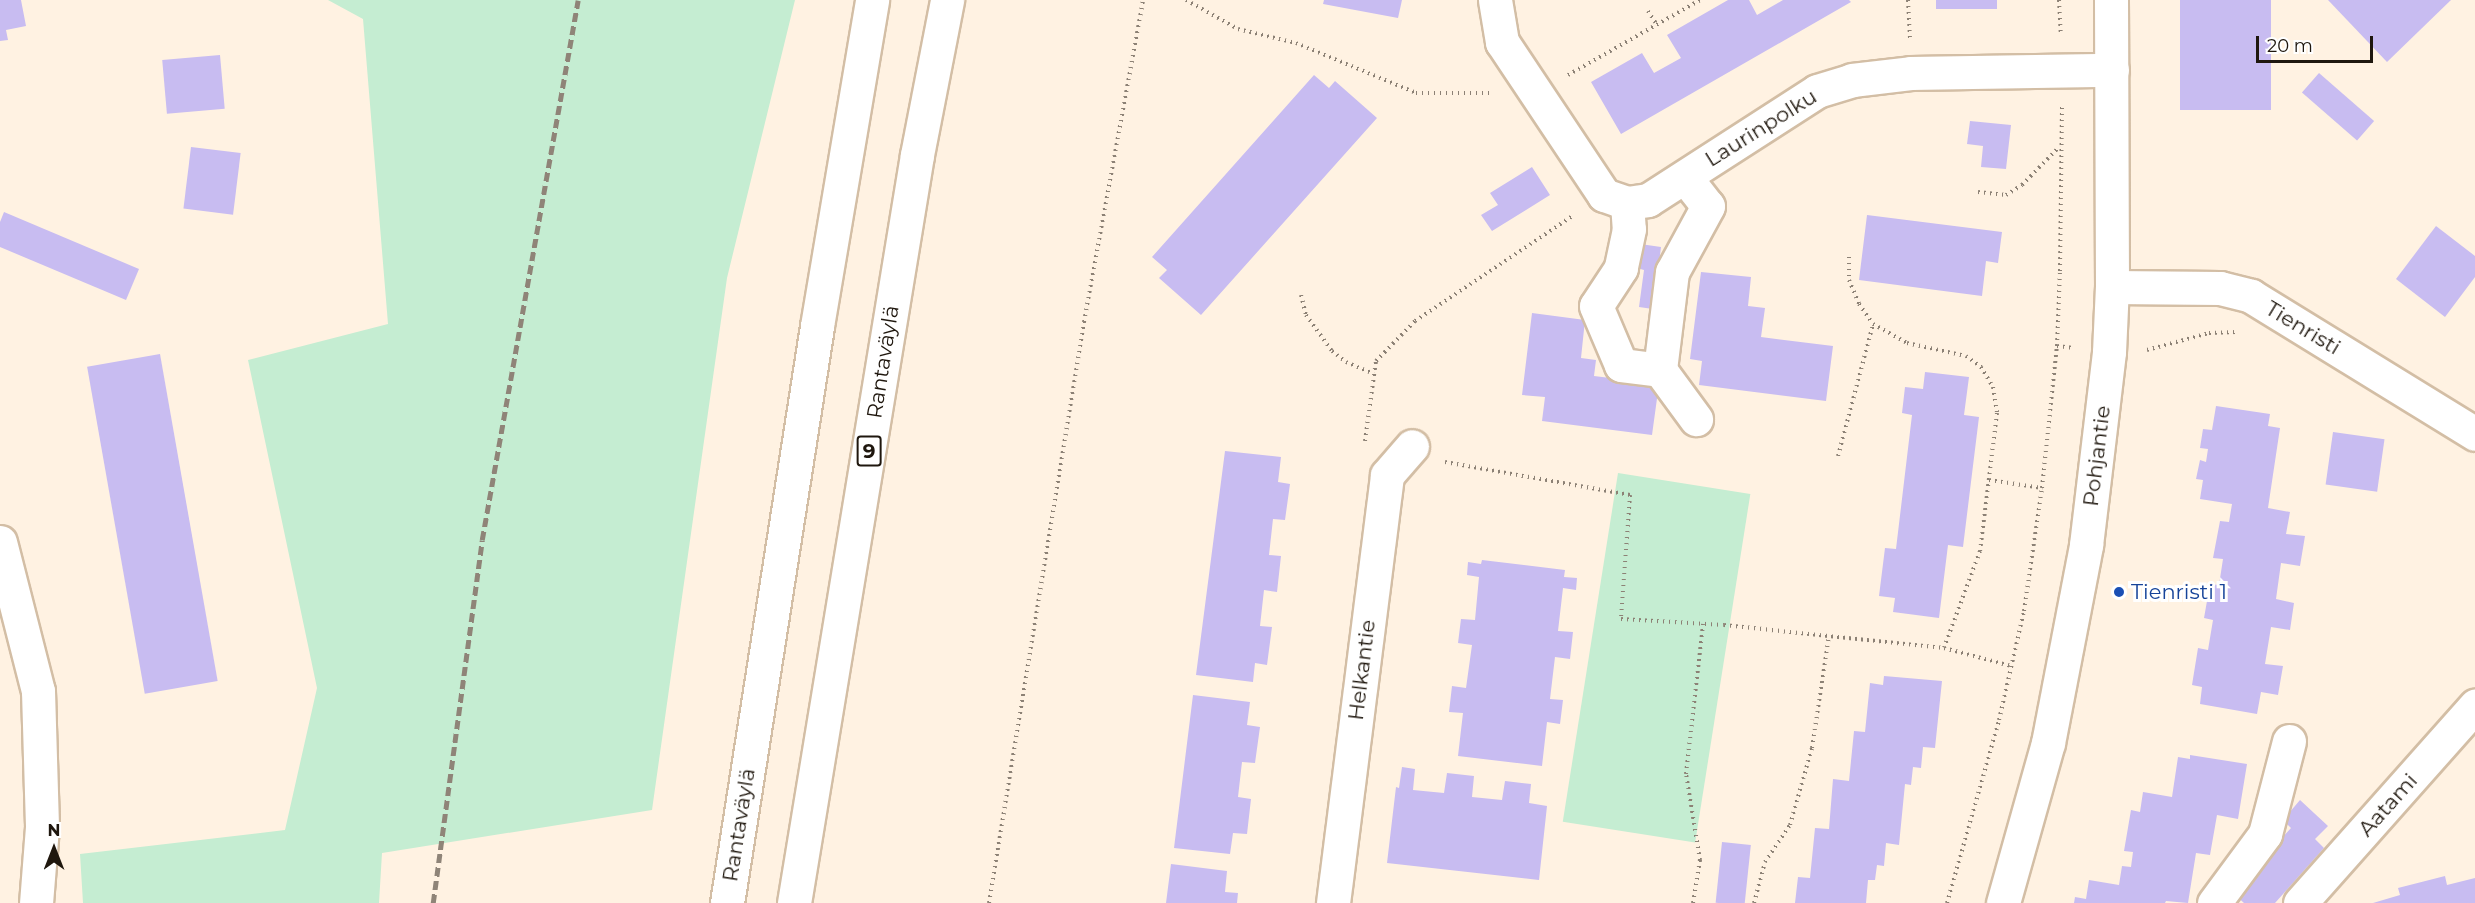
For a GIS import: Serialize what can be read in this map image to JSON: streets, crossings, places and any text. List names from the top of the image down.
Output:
{
  "streets": {
    "main road": [
      "Laurinpolku",
      "Tienristi",
      "Rantaväylä",
      "9",
      "Pohjantie",
      "Helkantie",
      "Aatami"
    ]
  },
  "crossings": [
    ["Laurinpolku", "Pohjantie"],
    ["Tienristi", "Pohjantie"]
  ],
  "places": ["Tienristi 1"],
  "scale_bar": "20 m",
  "north": "top"
}
